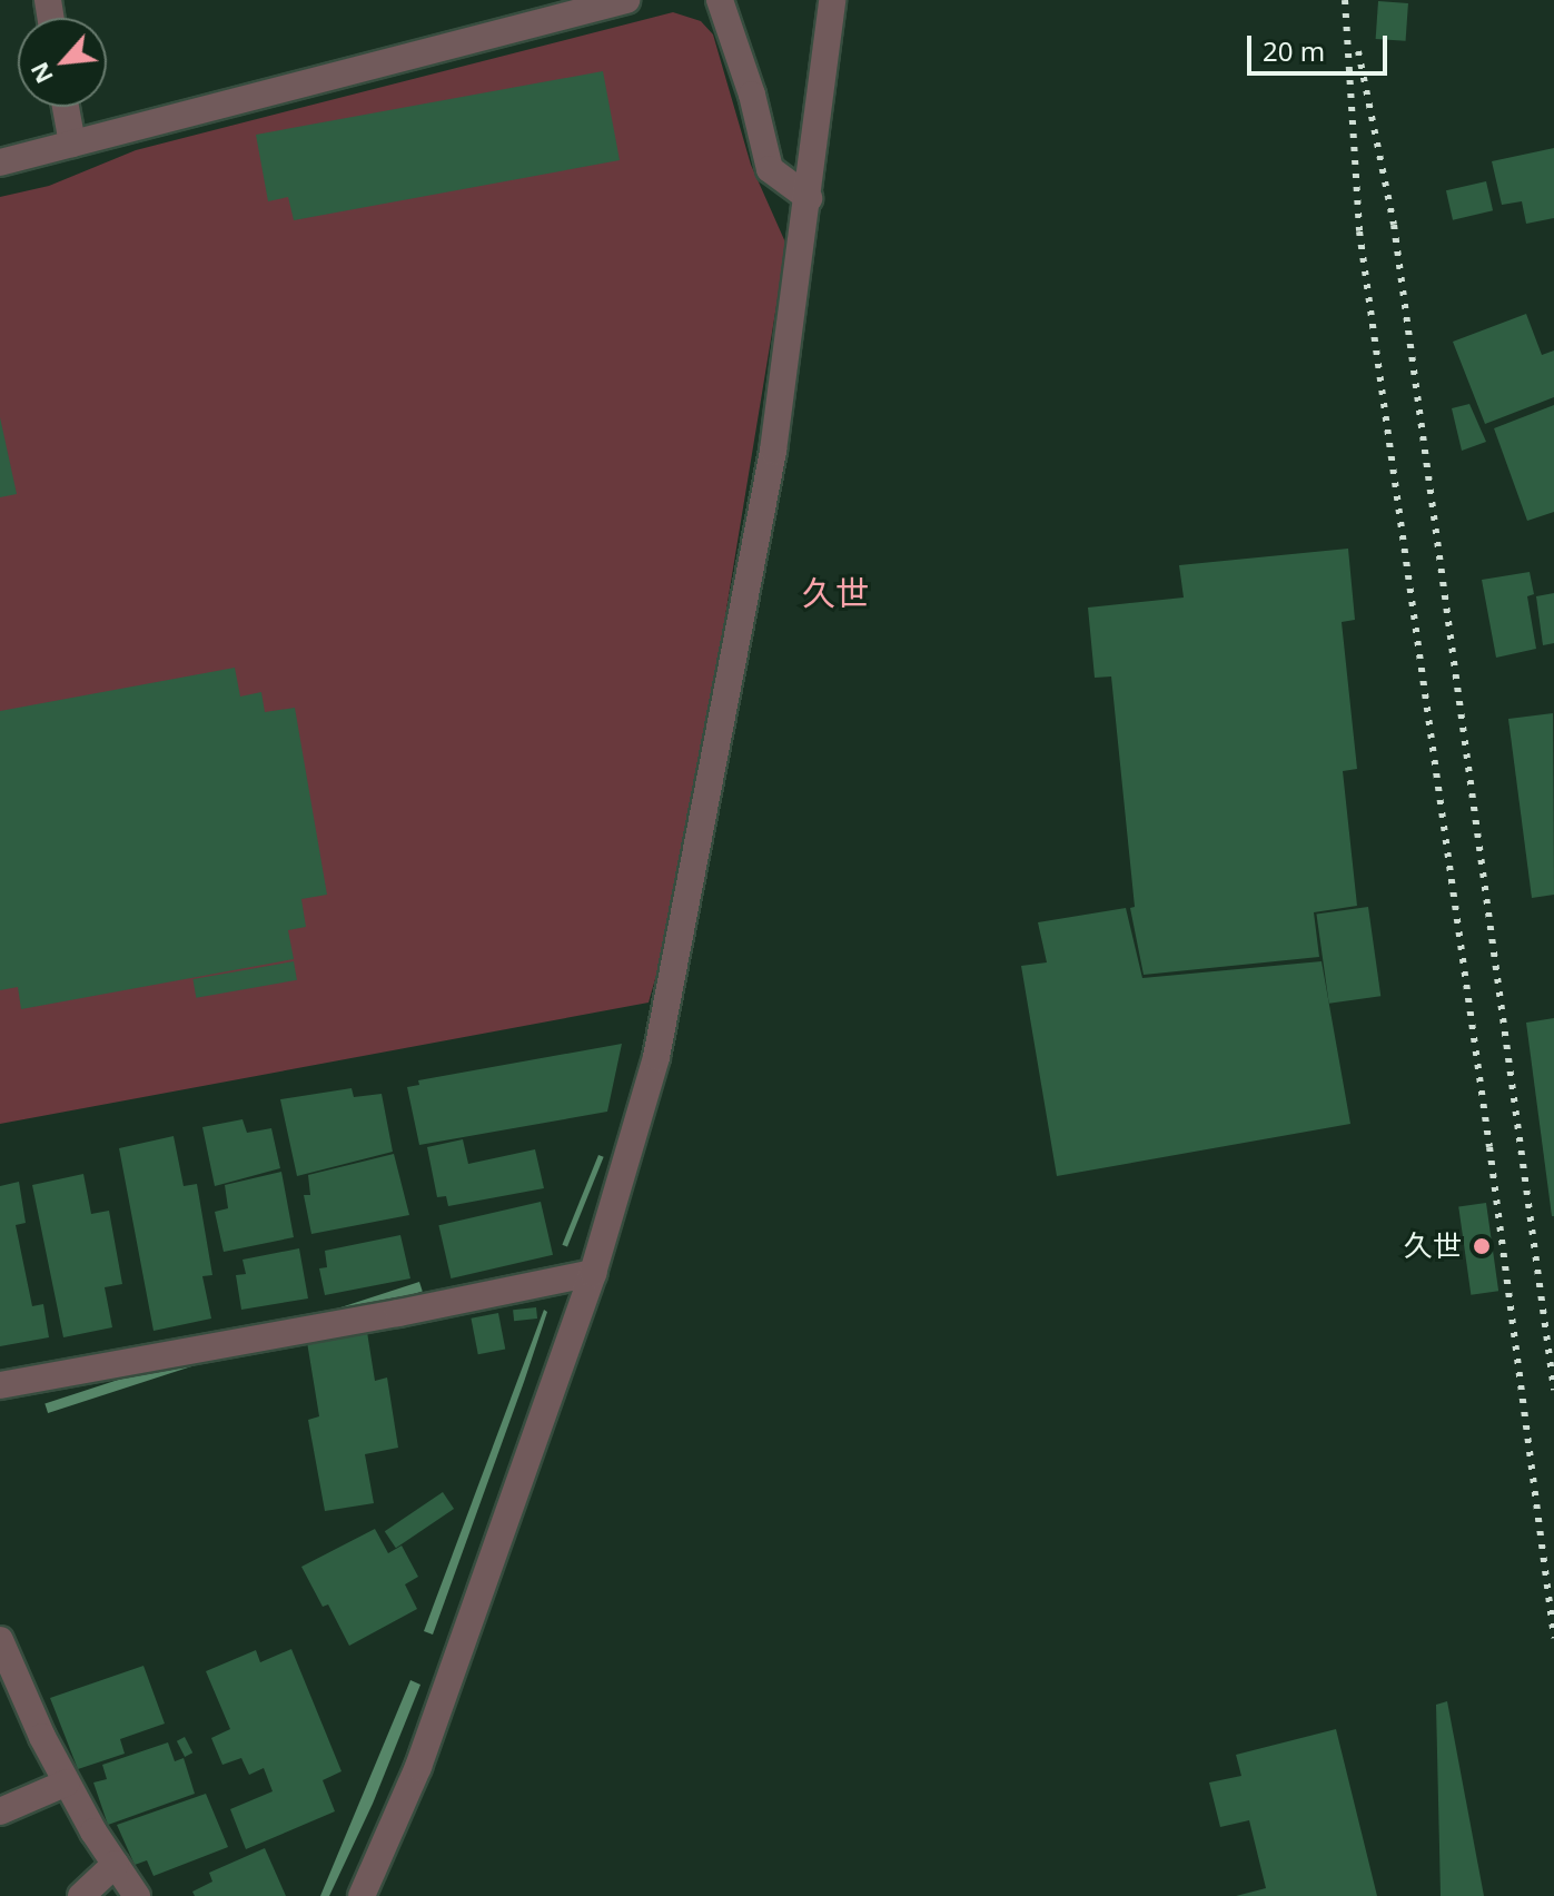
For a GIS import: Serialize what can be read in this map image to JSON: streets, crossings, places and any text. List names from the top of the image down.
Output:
{
  "districts": ["久世"],
  "places": ["久世"],
  "scale_bar": "20 m",
  "north": "bottom left"
}
